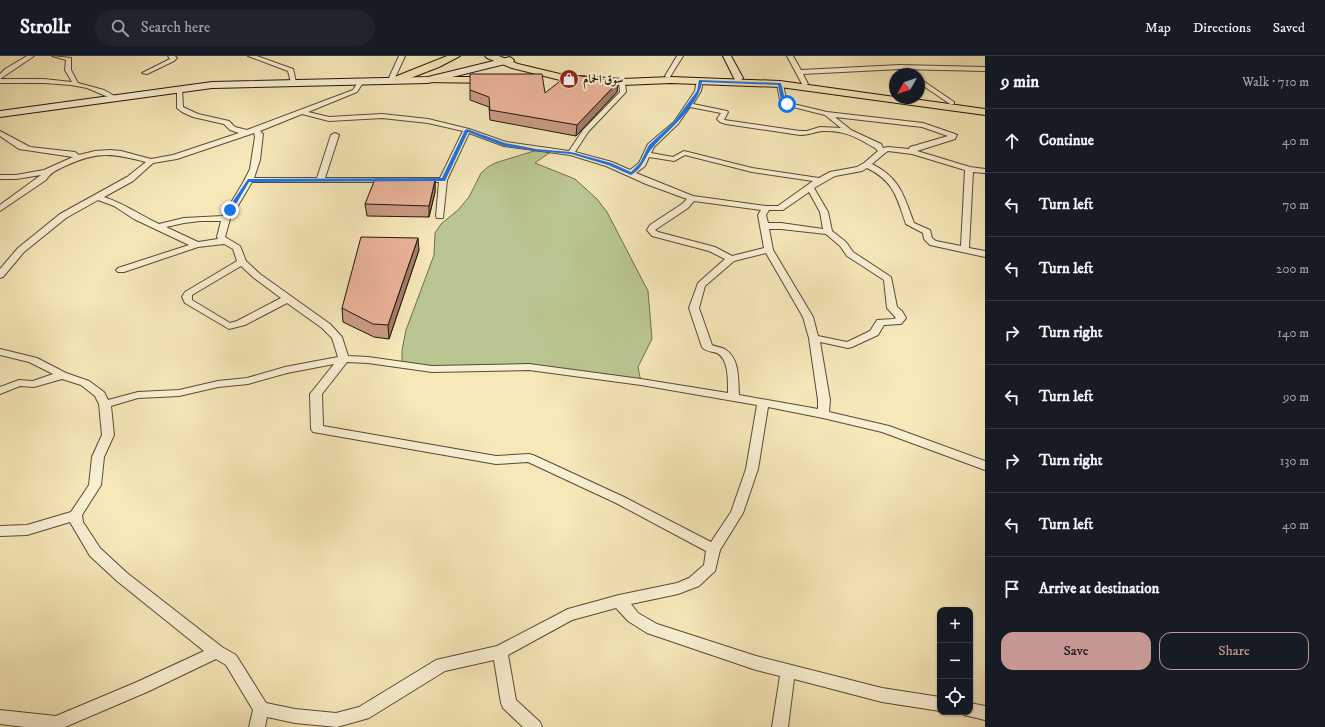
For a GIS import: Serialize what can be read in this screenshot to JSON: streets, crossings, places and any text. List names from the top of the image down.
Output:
{
  "places": {
    "shop": ["سوق الحمام"]
  },
  "north": "bottom left",
  "page": {
    "header": "Strollr",
    "search": "Search here",
    "nav": ["Map", "Directions", "Saved"],
    "heading": ["9 min", "Walk · 710 m"],
    "list": [
      ["Continue", "40 m"],
      ["Turn left", "70 m"],
      ["Turn left", "200 m"],
      ["Turn right", "140 m"],
      ["Turn left", "90 m"],
      ["Turn right", "130 m"],
      ["Turn left", "40 m"],
      "Arrive at destination"
    ],
    "map_buttons": ["+", "−"],
    "buttons": ["Save", "Share"]
  }
}
